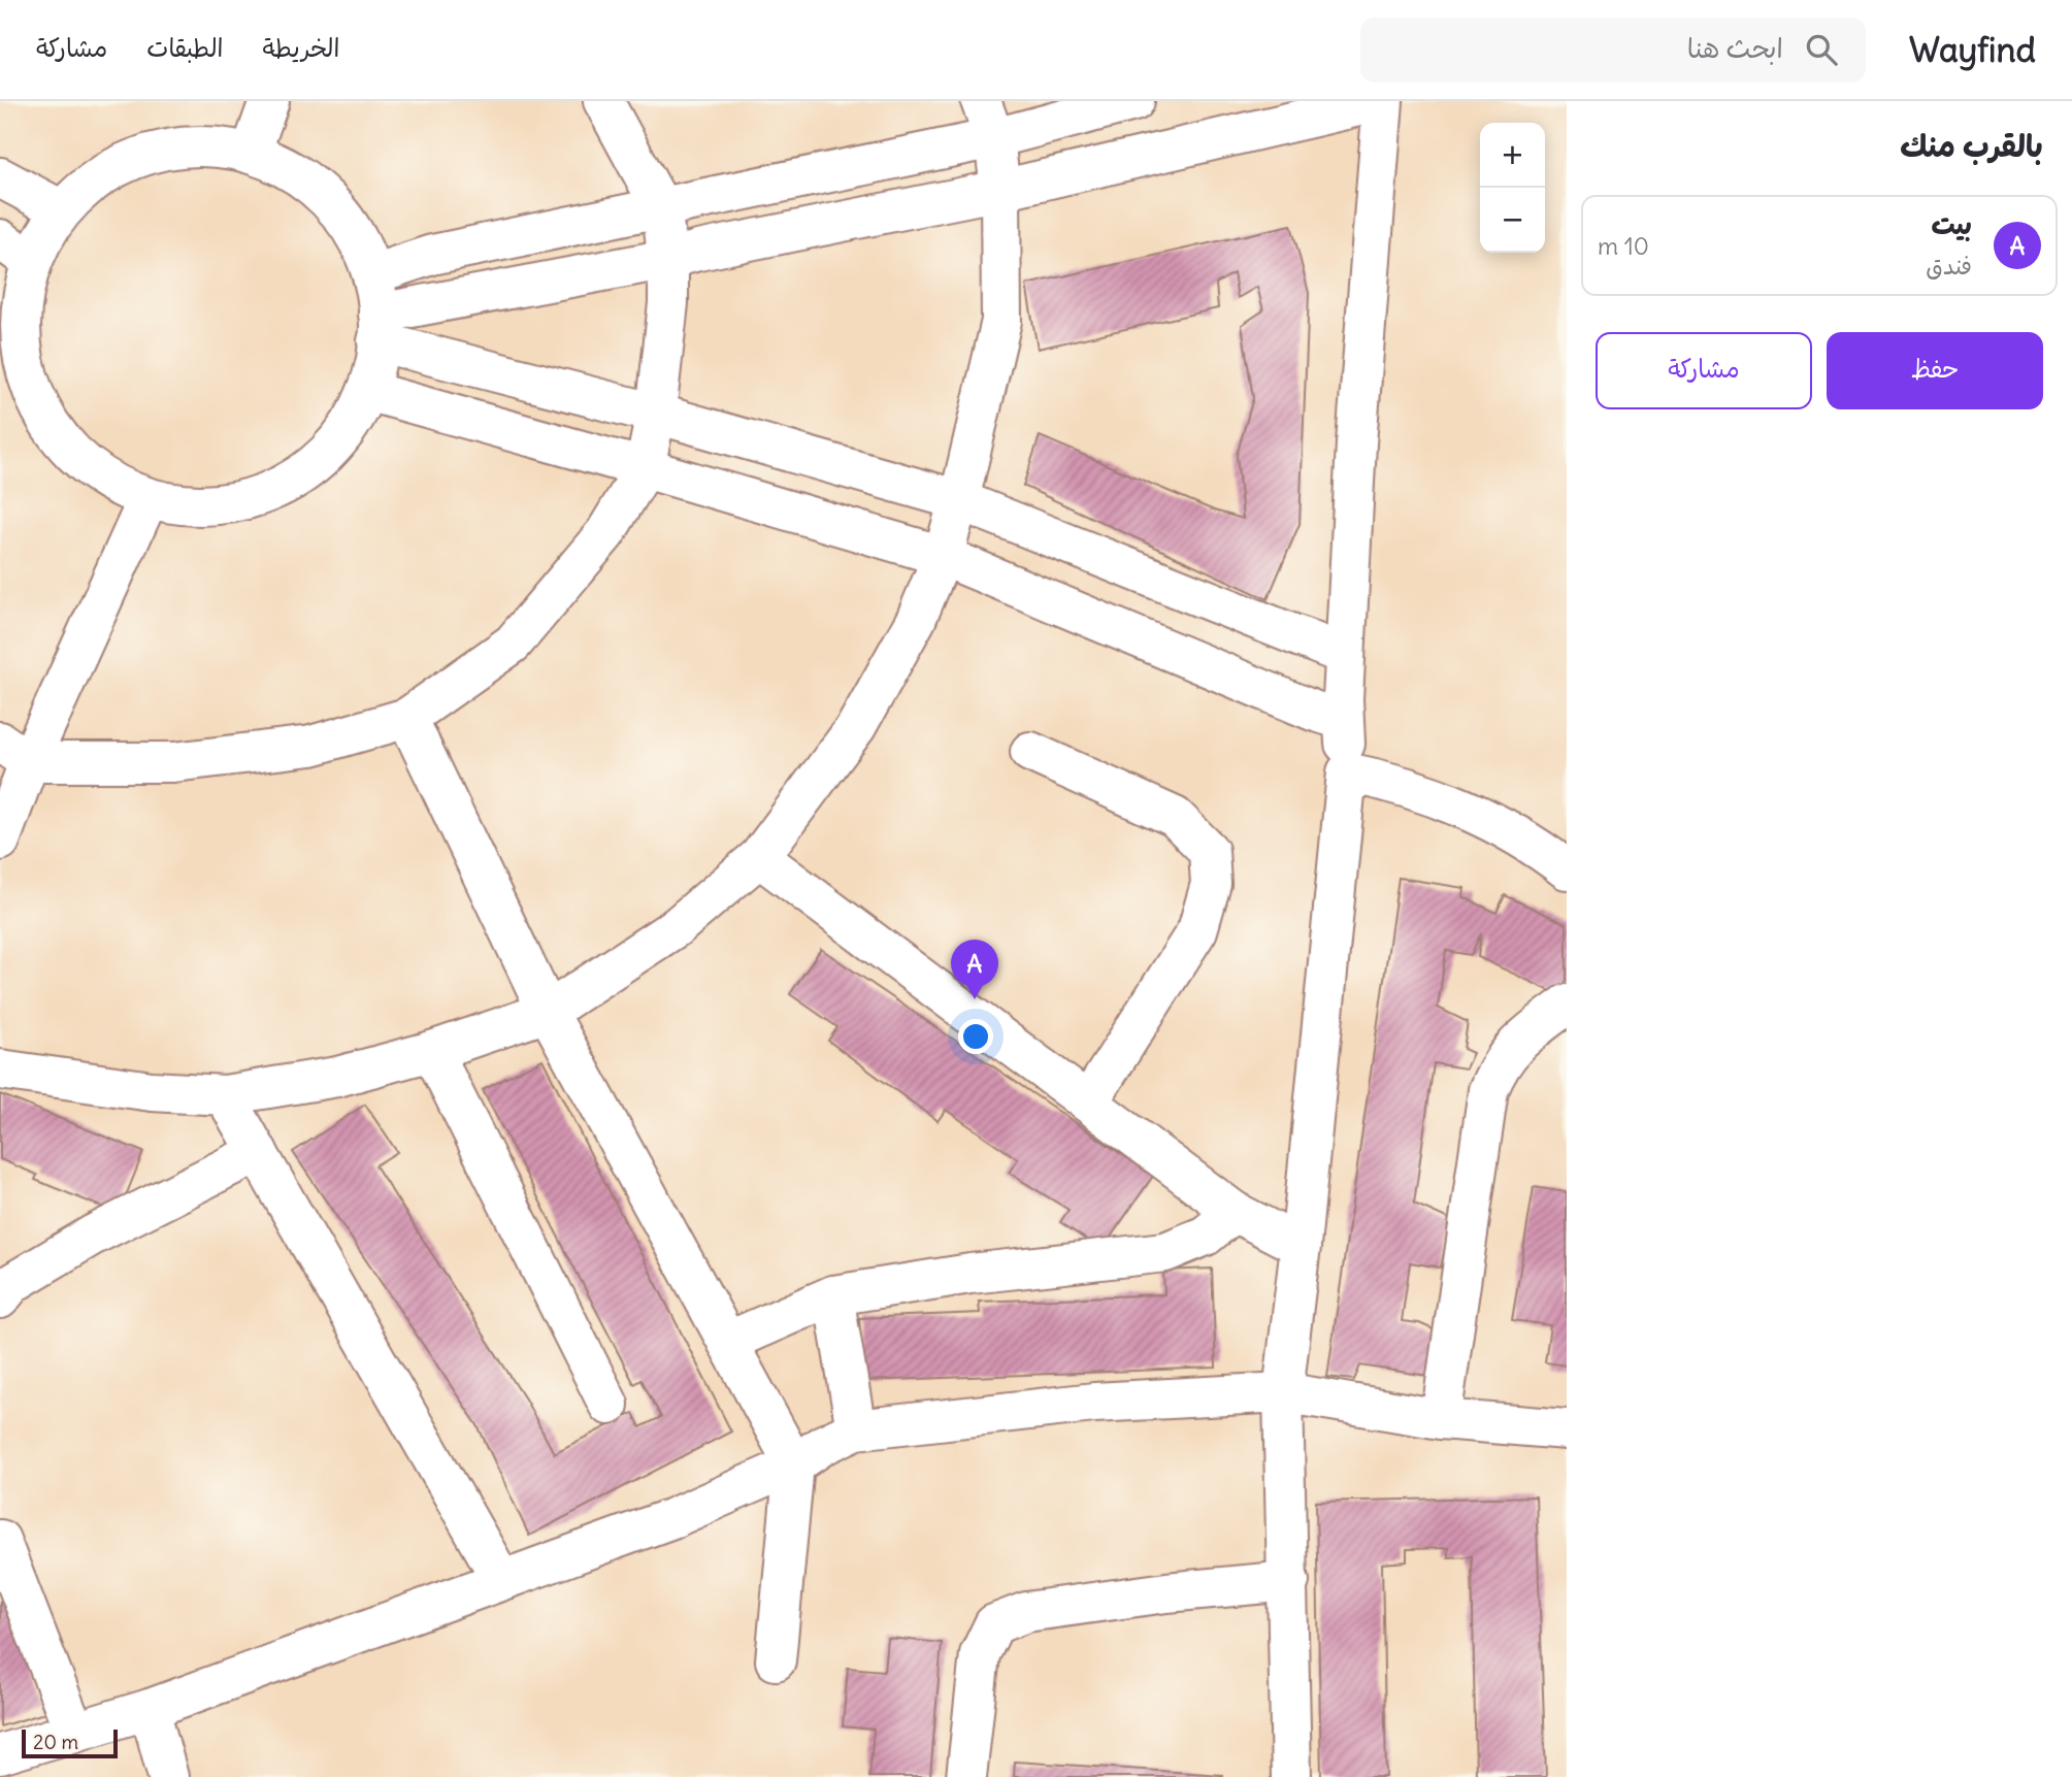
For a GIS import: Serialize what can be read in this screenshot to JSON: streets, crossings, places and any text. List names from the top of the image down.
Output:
{
  "scale_bar": "20 m",
  "page": {
    "header": "Wayfind",
    "search": "ابحث هنا",
    "nav": ["الخريطة", "الطبقات", "مشاركة"],
    "heading": "بالقرب منك",
    "map_buttons": ["+", "−"],
    "list": [
      {
        "mark": "A",
        "name": "بيت",
        "note": "فندق",
        "value": "10 m"
      }
    ],
    "buttons": ["حفظ", "مشاركة"],
    "pins": "A",
    "scale": "20 m"
  }
}
